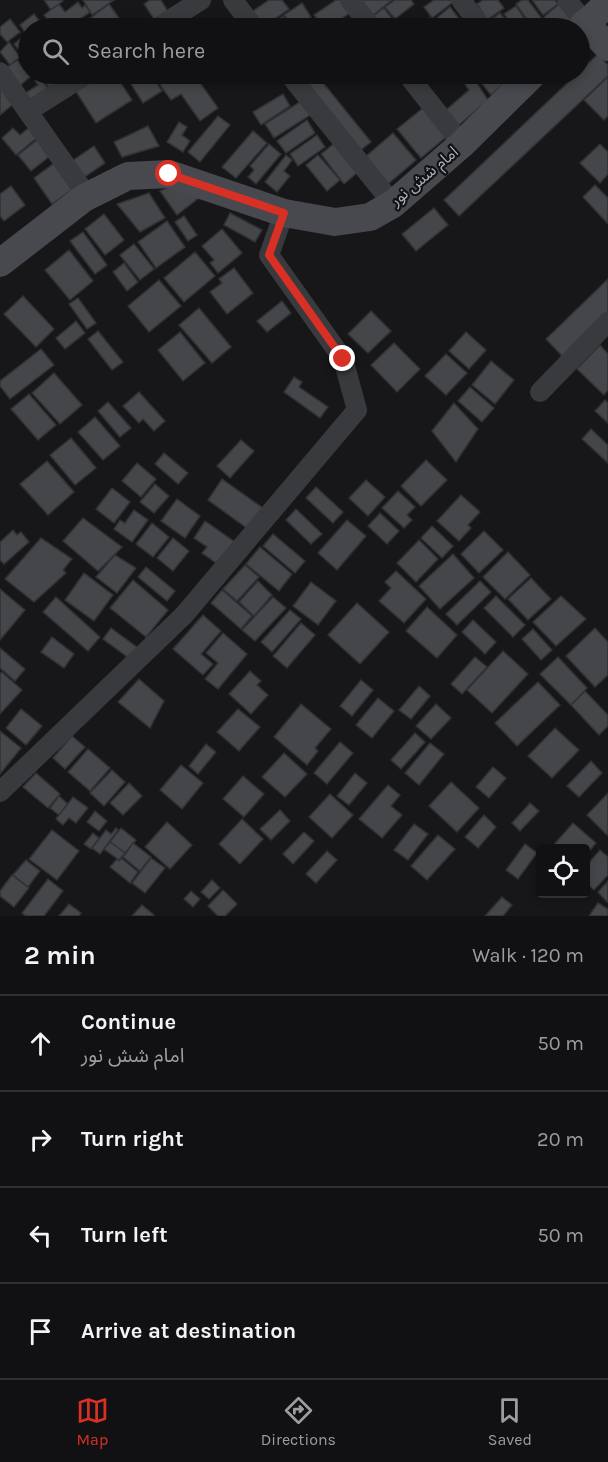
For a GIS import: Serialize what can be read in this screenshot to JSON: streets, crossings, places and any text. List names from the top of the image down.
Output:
{
  "streets": {
    "street": ["امام شش نور"]
  },
  "page": {
    "search": "Search here",
    "heading": ["2 min", "Walk · 120 m"],
    "list": [
      ["Continue", "امام شش نور", "50 m"],
      ["Turn right", "20 m"],
      ["Turn left", "50 m"],
      "Arrive at destination"
    ],
    "nav": ["Map", "Directions", "Saved"]
  }
}
